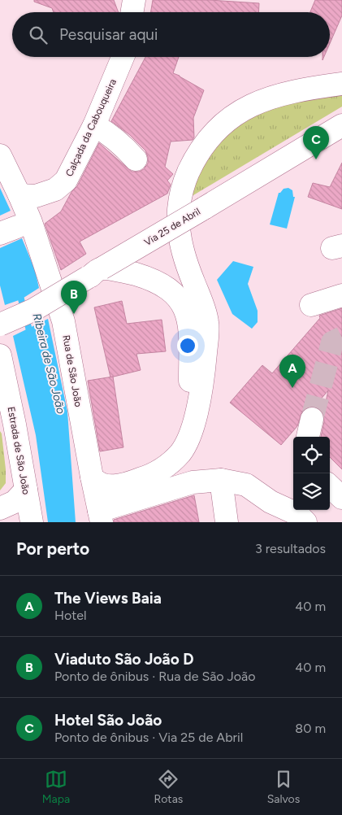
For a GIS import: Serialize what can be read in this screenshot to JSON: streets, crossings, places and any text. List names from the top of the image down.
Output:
{
  "streets": {
    "main road": [
      "Calçada da Cabouqueira",
      "Via 25 de Abril",
      "Rua de São João",
      "Estrada de São João"
    ]
  },
  "crossings": [
    ["Calçada da Cabouqueira", "Rua de São João"]
  ],
  "water": ["Ribeira de São João"],
  "page": {
    "search": "Pesquisar aqui",
    "pins": ["C", "B", "A"],
    "heading": ["Por perto", "3 resultados"],
    "list": [
      {
        "mark": "A",
        "name": "The Views Baia",
        "note": "Hotel",
        "value": "40 m"
      },
      {
        "mark": "B",
        "name": "Viaduto São João D",
        "note": "Ponto de ônibus · Rua de São João",
        "value": "40 m"
      },
      {
        "mark": "C",
        "name": "Hotel São João",
        "note": "Ponto de ônibus · Via 25 de Abril",
        "value": "80 m"
      }
    ],
    "nav": ["Mapa", "Rotas", "Salvos"]
  }
}
